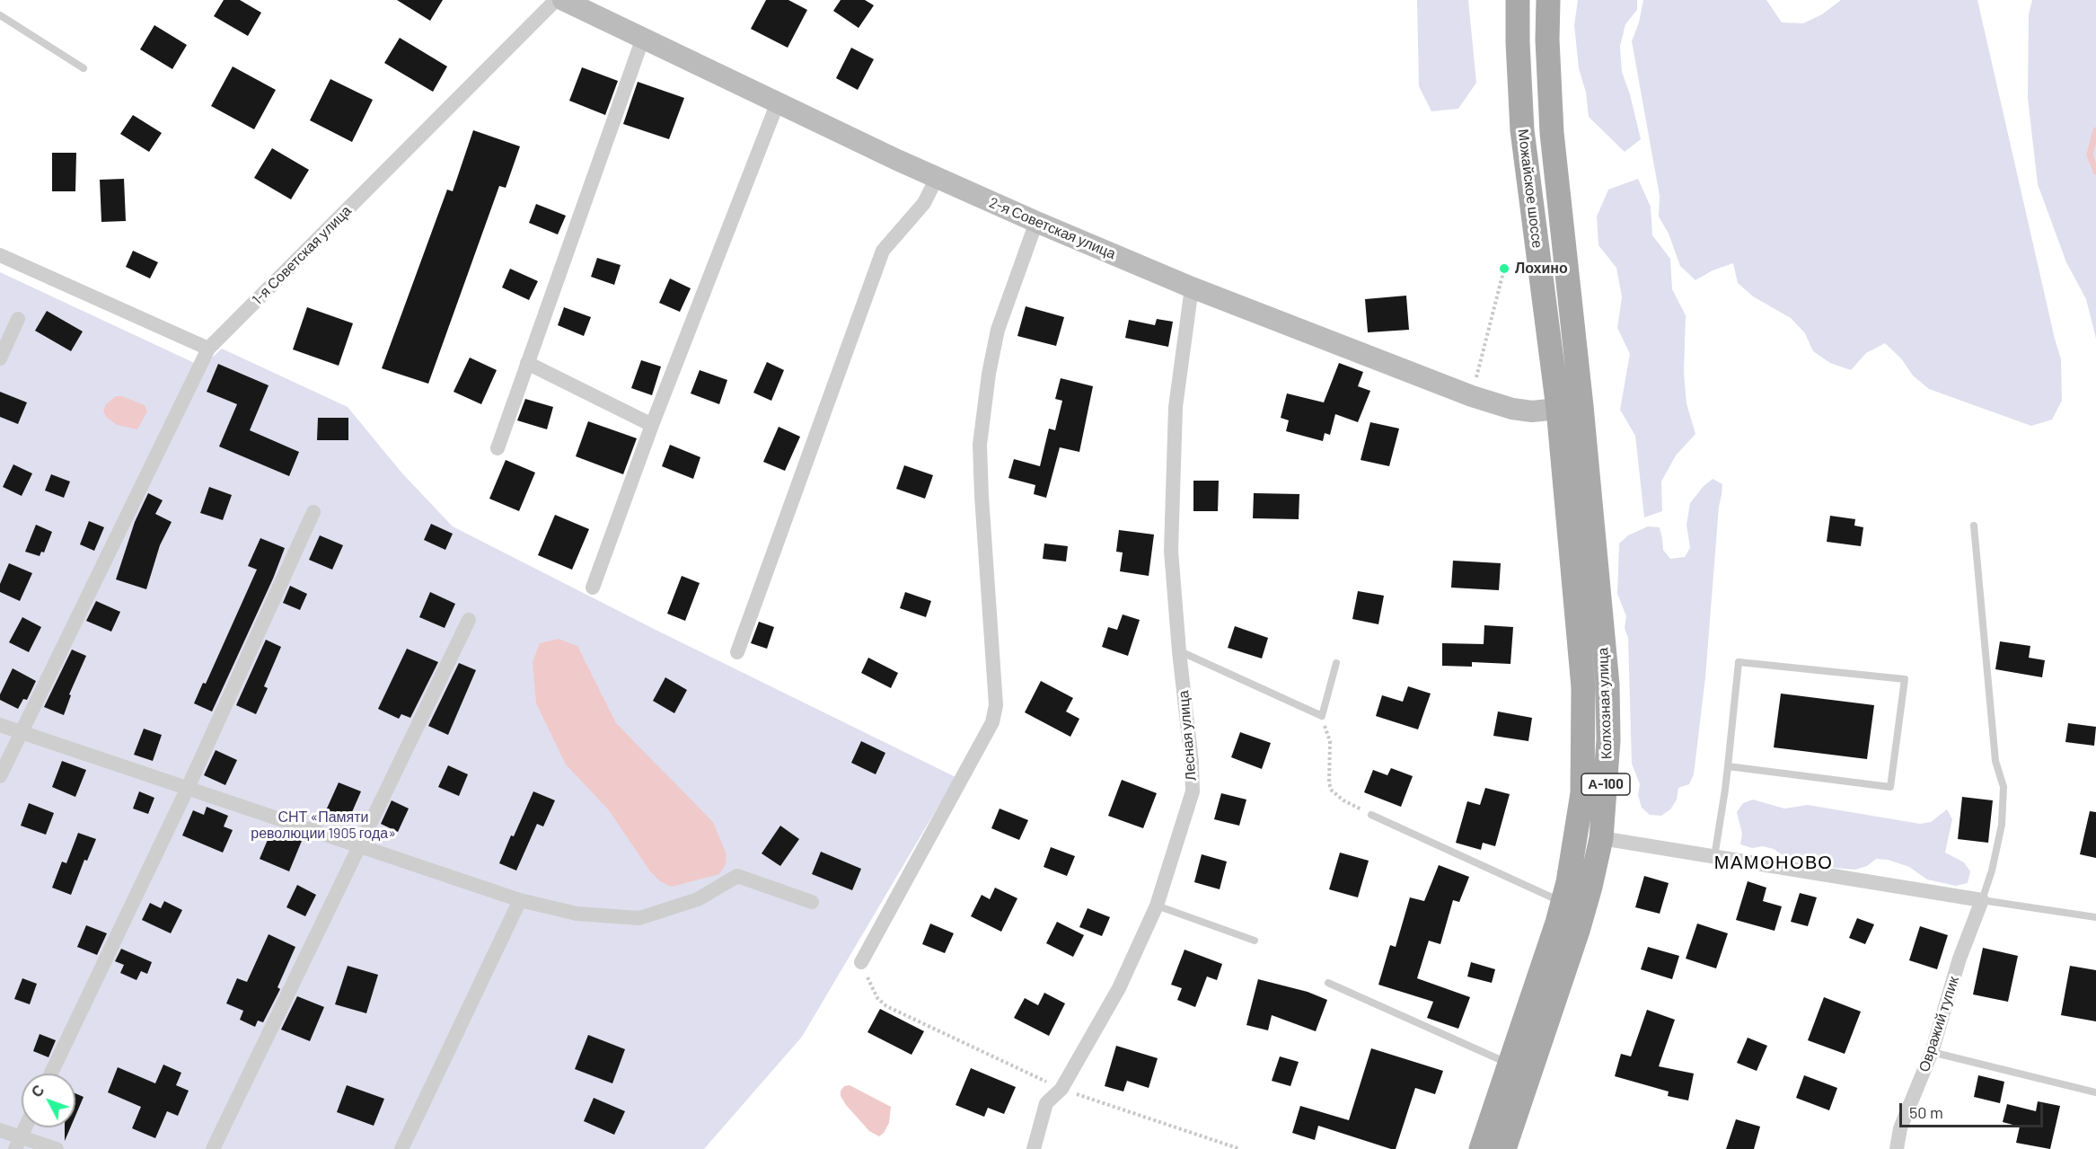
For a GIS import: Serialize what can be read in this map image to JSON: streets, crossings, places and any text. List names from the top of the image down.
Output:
{
  "streets": {
    "main road": ["Можайское шоссе", "Колхозная улица", "А-100"],
    "street": [
      "2-я Советская улица",
      "1-я Советская улица",
      "Лесная улица",
      "Овражий тупик"
    ]
  },
  "crossings": [
    ["Можайское шоссе", "2-я Советская улица"],
    ["Можайское шоссе", "Колхозная улица"],
    ["2-я Советская улица", "Колхозная улица"],
    ["2-я Советская улица", "Лесная улица"]
  ],
  "districts": ["МАМОНОВО"],
  "parks": ["СНТ «Памяти революции 1905 года»"],
  "places": ["Лохино"],
  "scale_bar": "50 m",
  "north": "top left"
}
